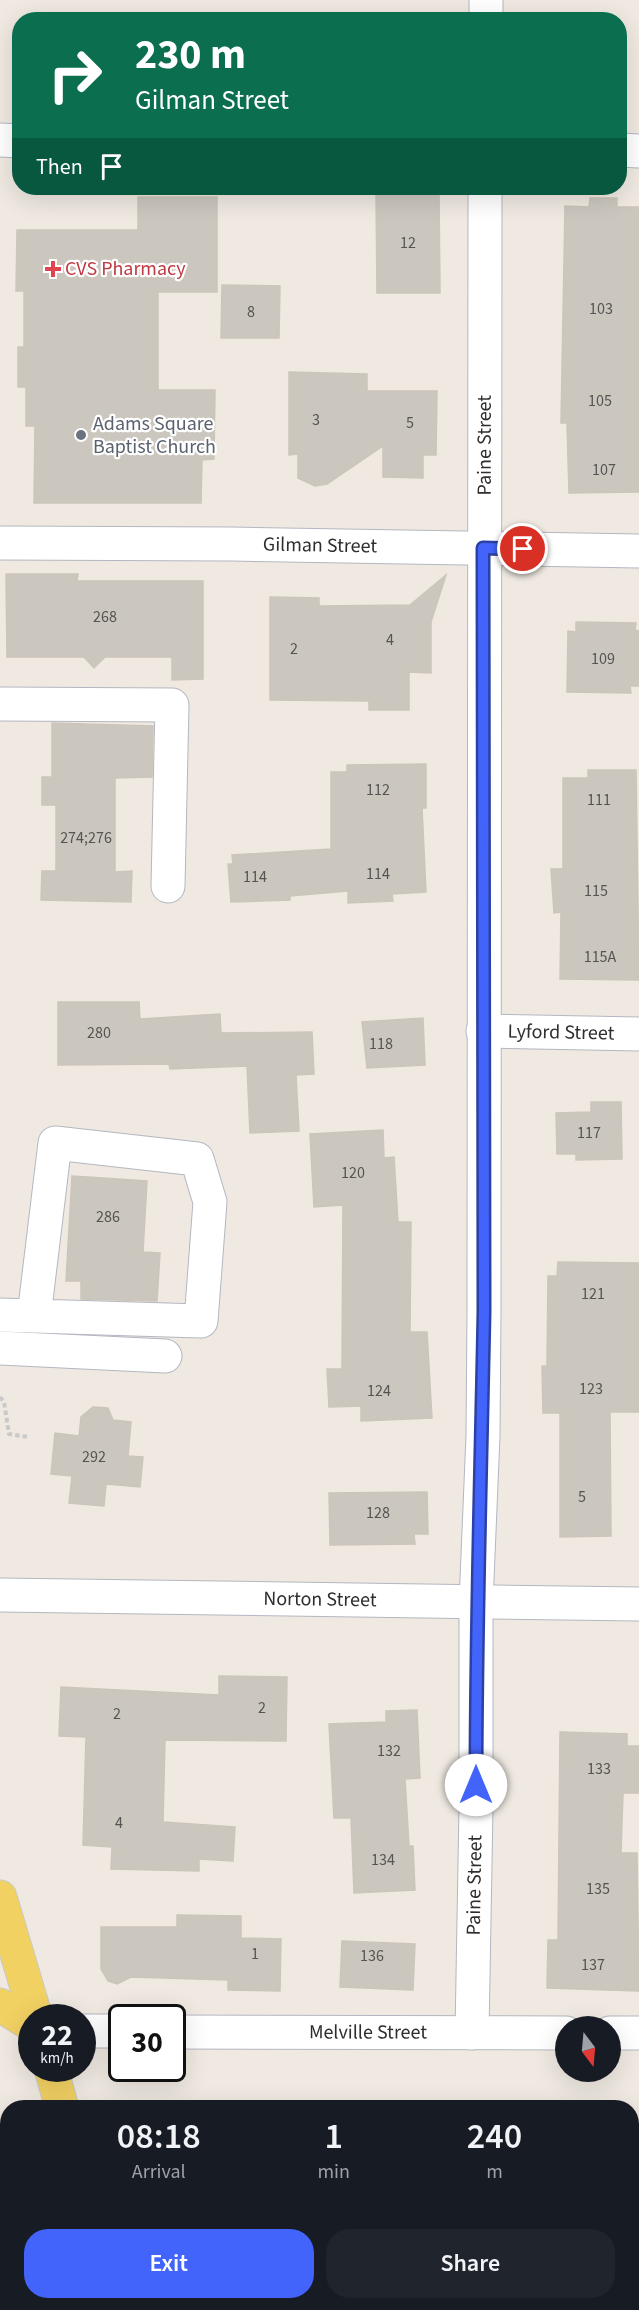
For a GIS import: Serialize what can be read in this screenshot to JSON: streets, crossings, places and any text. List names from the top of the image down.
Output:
{
  "streets": {
    "street": [
      "Paine Street",
      "Gilman Street",
      "Lyford Street",
      "Norton Street",
      "Melville Street"
    ]
  },
  "crossings": [
    ["Paine Street", "Gilman Street"],
    ["Paine Street", "Lyford Street"],
    ["Paine Street", "Norton Street"],
    ["Paine Street", "Melville Street"]
  ],
  "places": {
    "health": ["CVS Pharmacy"],
    "other": ["Adams Square Baptist Church"]
  },
  "house_numbers": [
    "12",
    "103",
    "8",
    "105",
    "3",
    "5",
    "107",
    "268",
    "4",
    "2",
    "109",
    "112",
    "111",
    "274;276",
    "114",
    "114",
    "115",
    "115A",
    "280",
    "118",
    "117",
    "120",
    "286",
    "121",
    "123",
    "124",
    "292",
    "5",
    "128",
    "2",
    "2",
    "132",
    "133",
    "4",
    "134",
    "135",
    "1",
    "136",
    "137"
  ],
  "north": "bottom",
  "page": {
    "turn": ["230 m", "Gilman Street"],
    "then": "Then",
    "speed": "22 km/h",
    "limit": "30",
    "eta": [
      "08:18",
      "Arrival",
      "1",
      "min",
      "240",
      "m"
    ],
    "buttons": ["Exit", "Share"]
  }
}
